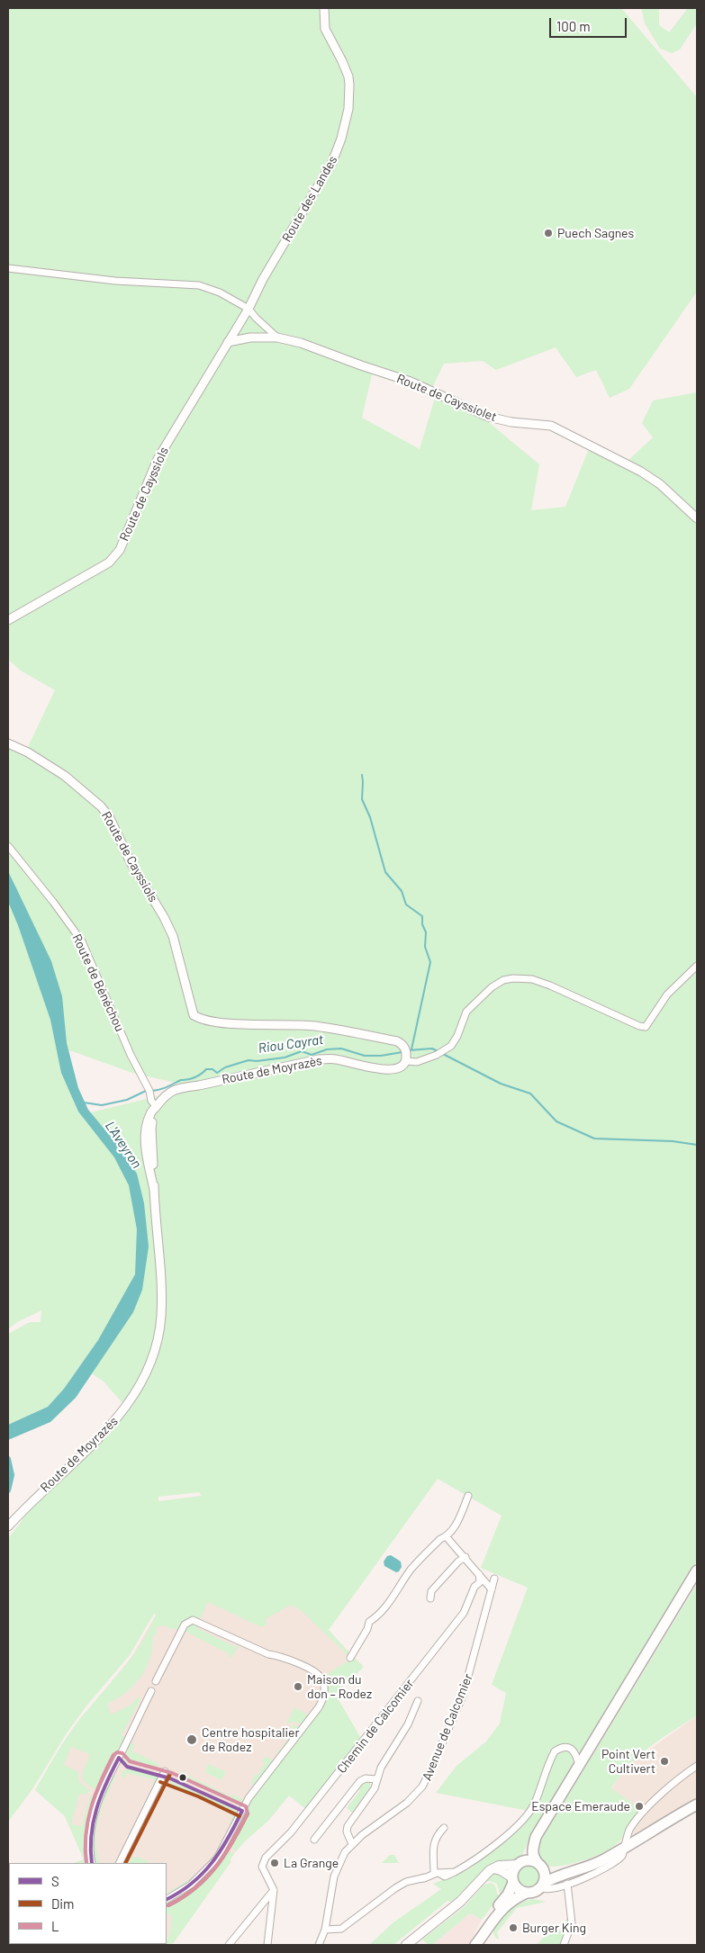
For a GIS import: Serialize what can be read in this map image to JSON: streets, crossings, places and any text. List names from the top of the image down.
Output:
{
  "streets": {
    "street": [
      "Route des Landes",
      "Route de Cayssiolet",
      "Route de Cayssiols",
      "Route de Bénéchou",
      "Route de Moyrazès",
      "Chemin de Calcomier",
      "Avenue de Calcomier"
    ]
  },
  "crossings": [
    ["Route des Landes", "Route de Cayssiols"],
    ["Route de Cayssiolet", "Route de Cayssiols"],
    ["Route de Cayssiols", "Route de Moyrazès"],
    ["Route de Bénéchou", "Route de Moyrazès"]
  ],
  "water": ["Riou Cayrat", "L'Aveyron"],
  "places": [
    "Puech Sagnes",
    "Maison du don – Rodez",
    "Centre hospitalier de Rodez",
    "Point Vert Cultivert",
    "Espace Emeraude",
    "La Grange",
    "Burger King"
  ],
  "lines": ["transit line L", "transit line S", "transit line Dim"],
  "legend": ["S", "Dim", "L"],
  "scale_bar": "100 m"
}
